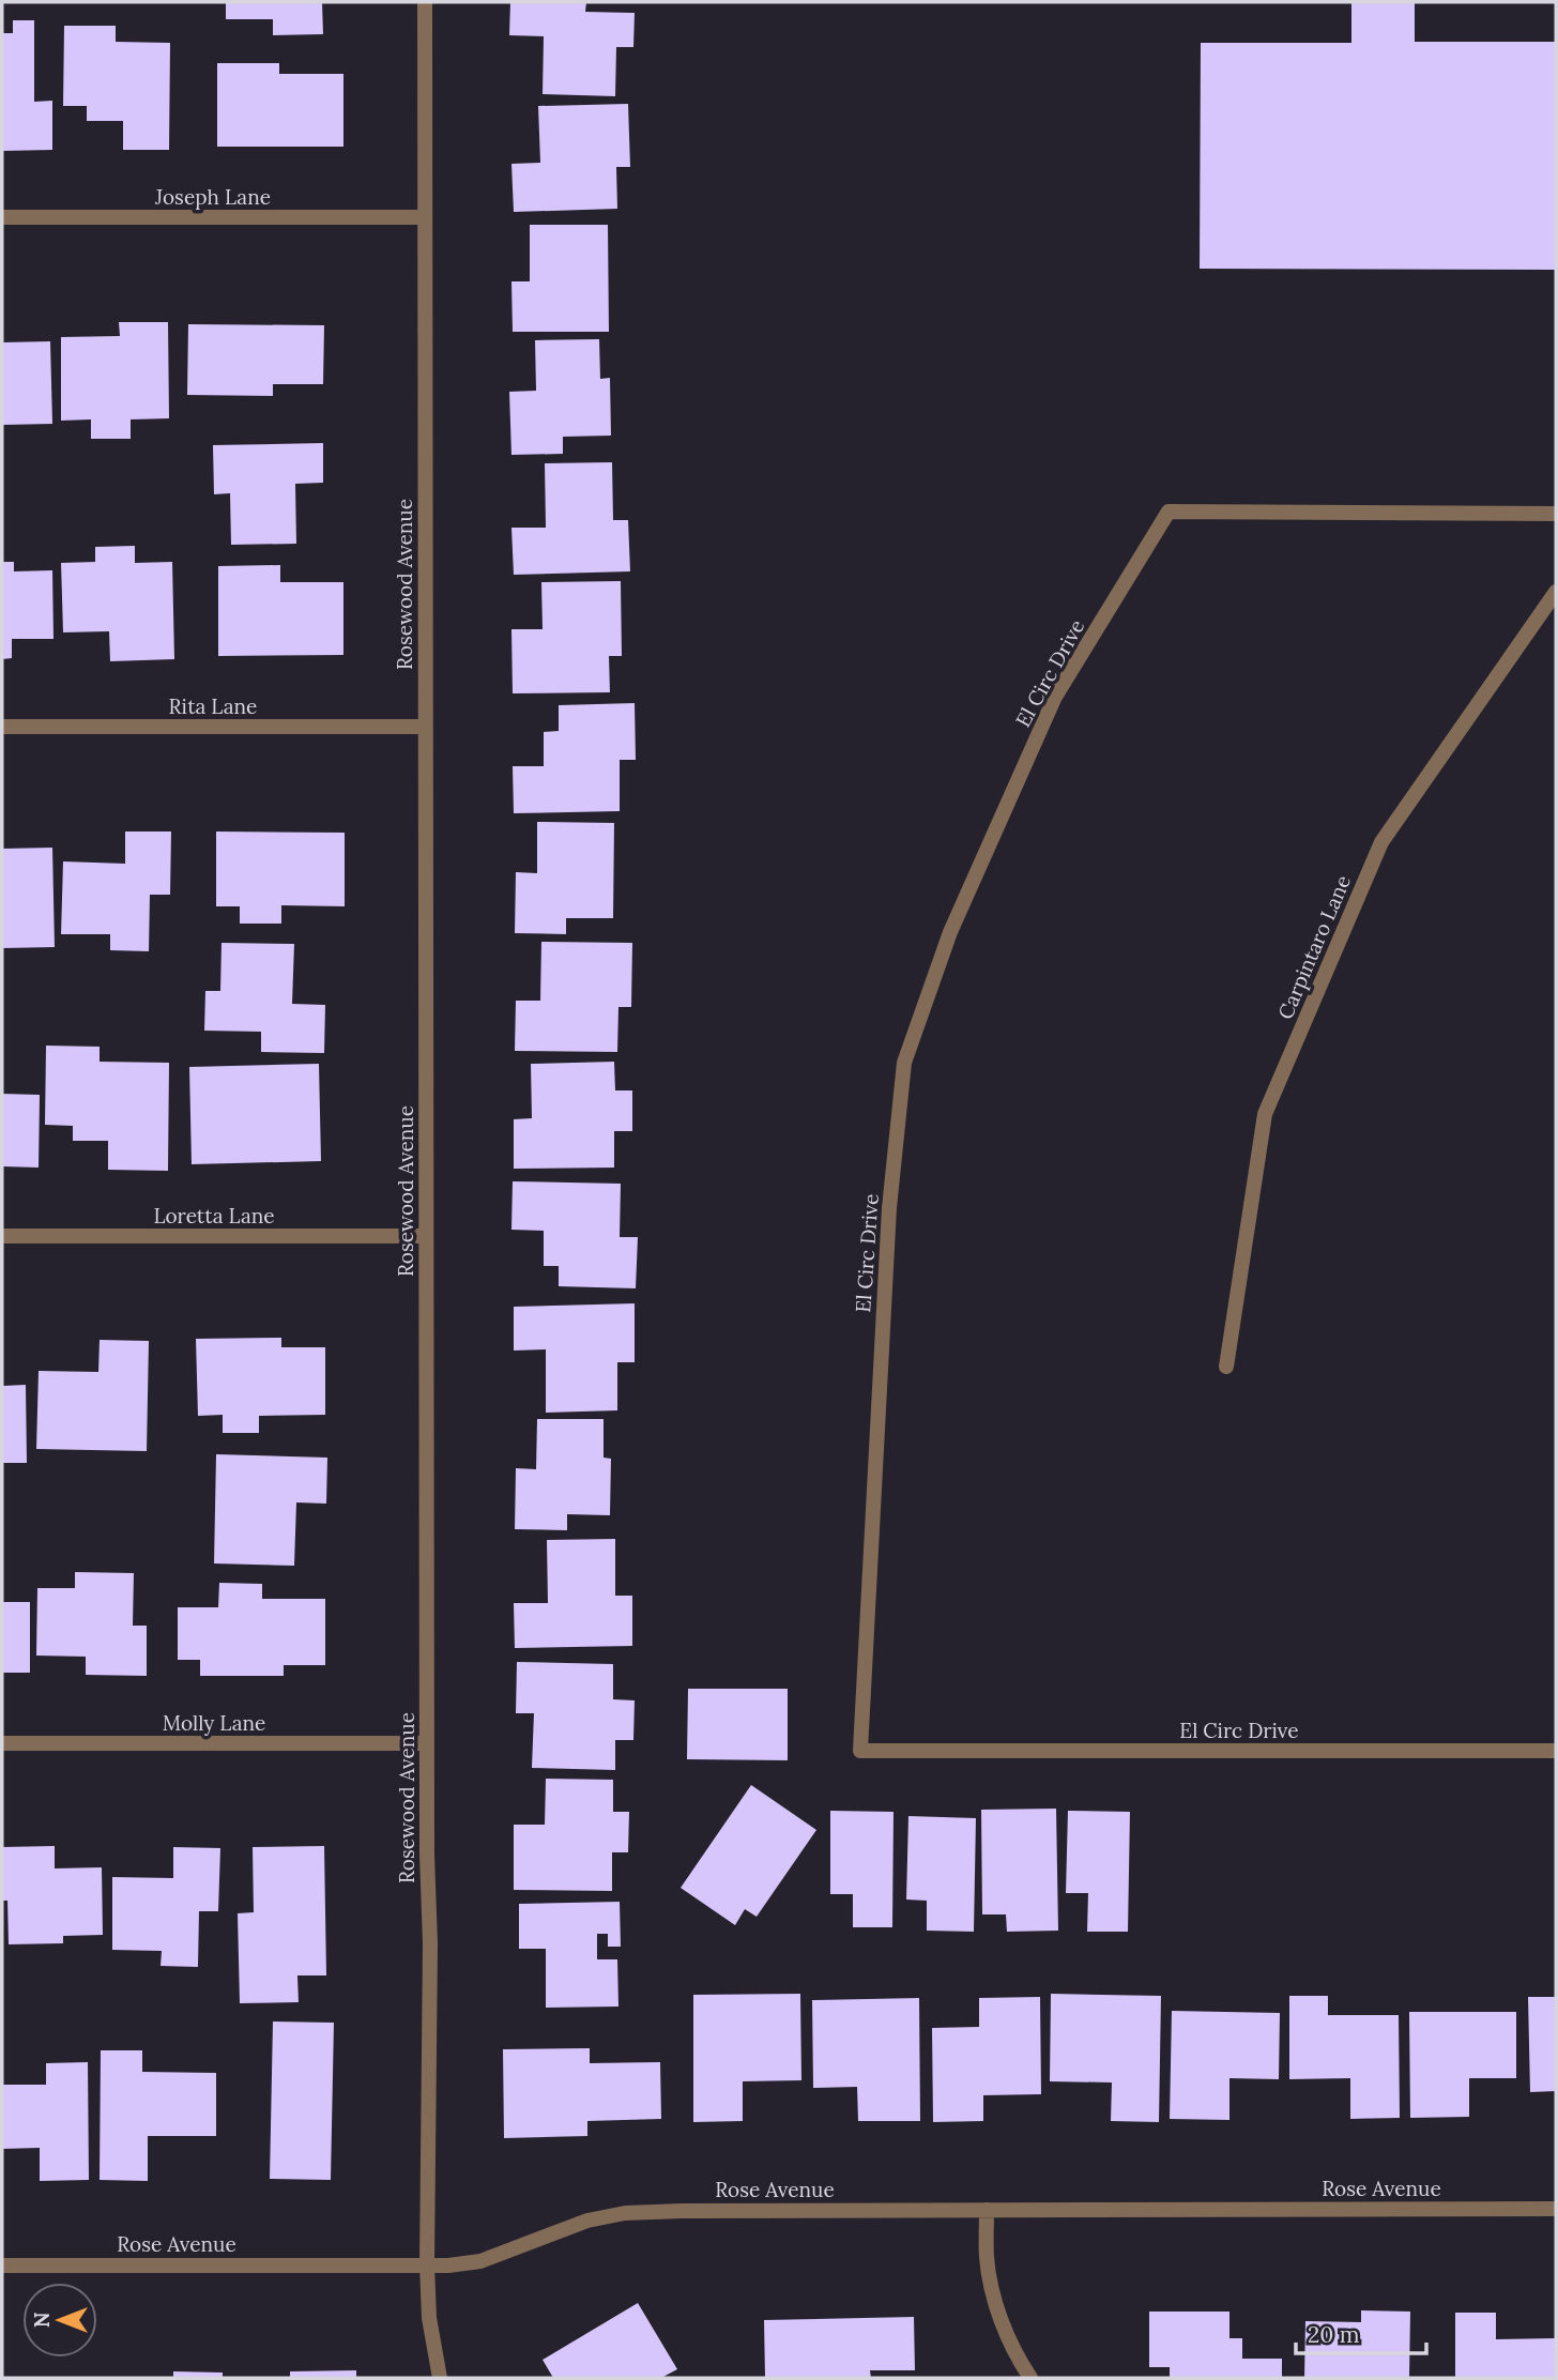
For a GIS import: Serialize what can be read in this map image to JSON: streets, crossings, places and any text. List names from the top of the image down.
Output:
{
  "streets": {
    "street": [
      "Joseph Lane",
      "Rosewood Avenue",
      "El Circ Drive",
      "Rita Lane",
      "Carpintaro Lane",
      "Loretta Lane",
      "Molly Lane",
      "Rose Avenue"
    ]
  },
  "crossings": [
    ["Joseph Lane", "Rosewood Avenue"],
    ["Rosewood Avenue", "Rita Lane"],
    ["Rosewood Avenue", "Loretta Lane"],
    ["Rosewood Avenue", "Molly Lane"],
    ["Rosewood Avenue", "Rose Avenue"]
  ],
  "scale_bar": "20 m",
  "north": "left"
}
